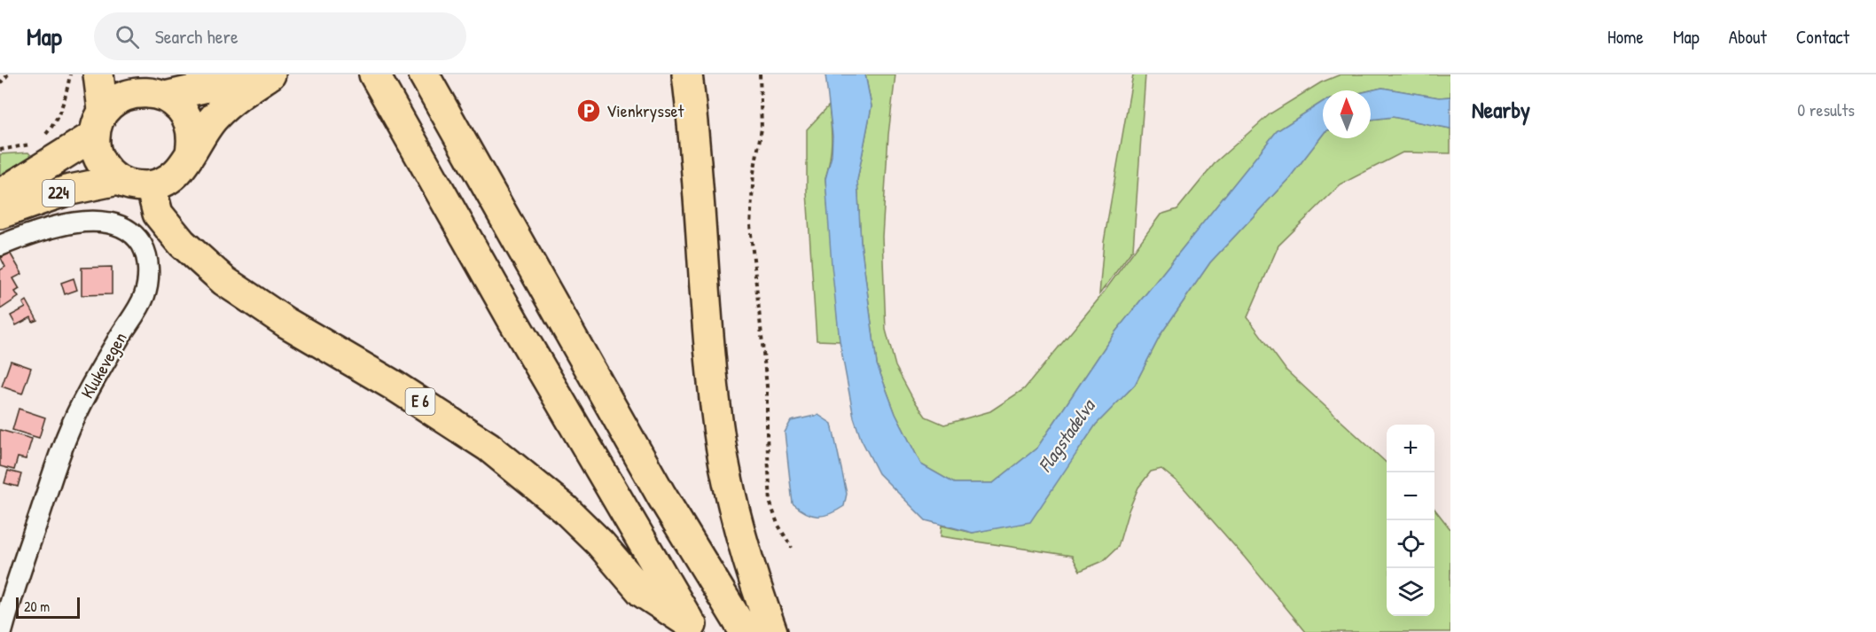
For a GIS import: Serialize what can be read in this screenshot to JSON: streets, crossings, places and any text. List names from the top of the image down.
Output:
{
  "streets": {
    "main road": ["224", "E 6"],
    "street": ["Klukevegen"]
  },
  "crossings": [
    ["224", "E 6"]
  ],
  "water": ["Flagstadelva"],
  "places": {
    "parking": ["Vienkrysset"]
  },
  "scale_bar": "20 m",
  "north": "top",
  "page": {
    "header": "Map",
    "search": "Search here",
    "nav": [
      "Home",
      "Map",
      "About",
      "Contact"
    ],
    "heading": ["Nearby", "0 results"],
    "map_buttons": ["+", "−"],
    "scale": "20 m"
  }
}
